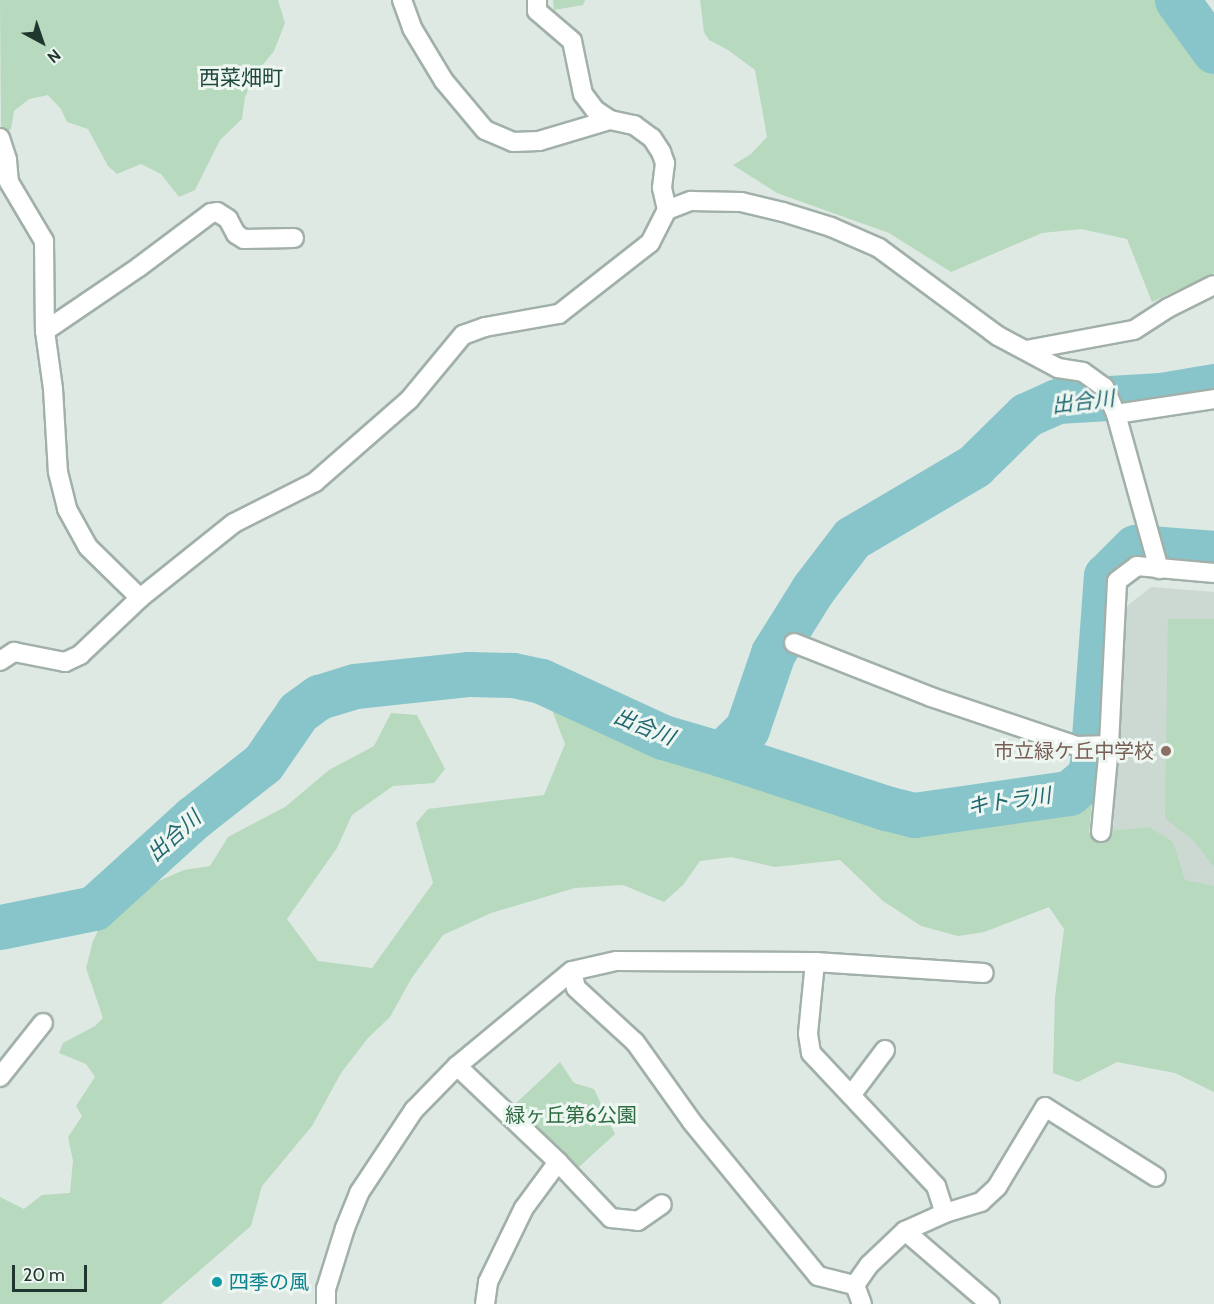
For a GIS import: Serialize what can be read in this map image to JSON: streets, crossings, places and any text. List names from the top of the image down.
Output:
{
  "districts": ["西菜畑町"],
  "water": ["出合川", "キトラ川"],
  "parks": ["緑ヶ丘第6公園"],
  "places": ["市立緑ケ丘中学校", "四季の風"],
  "scale_bar": "20 m",
  "north": "bottom right"
}
